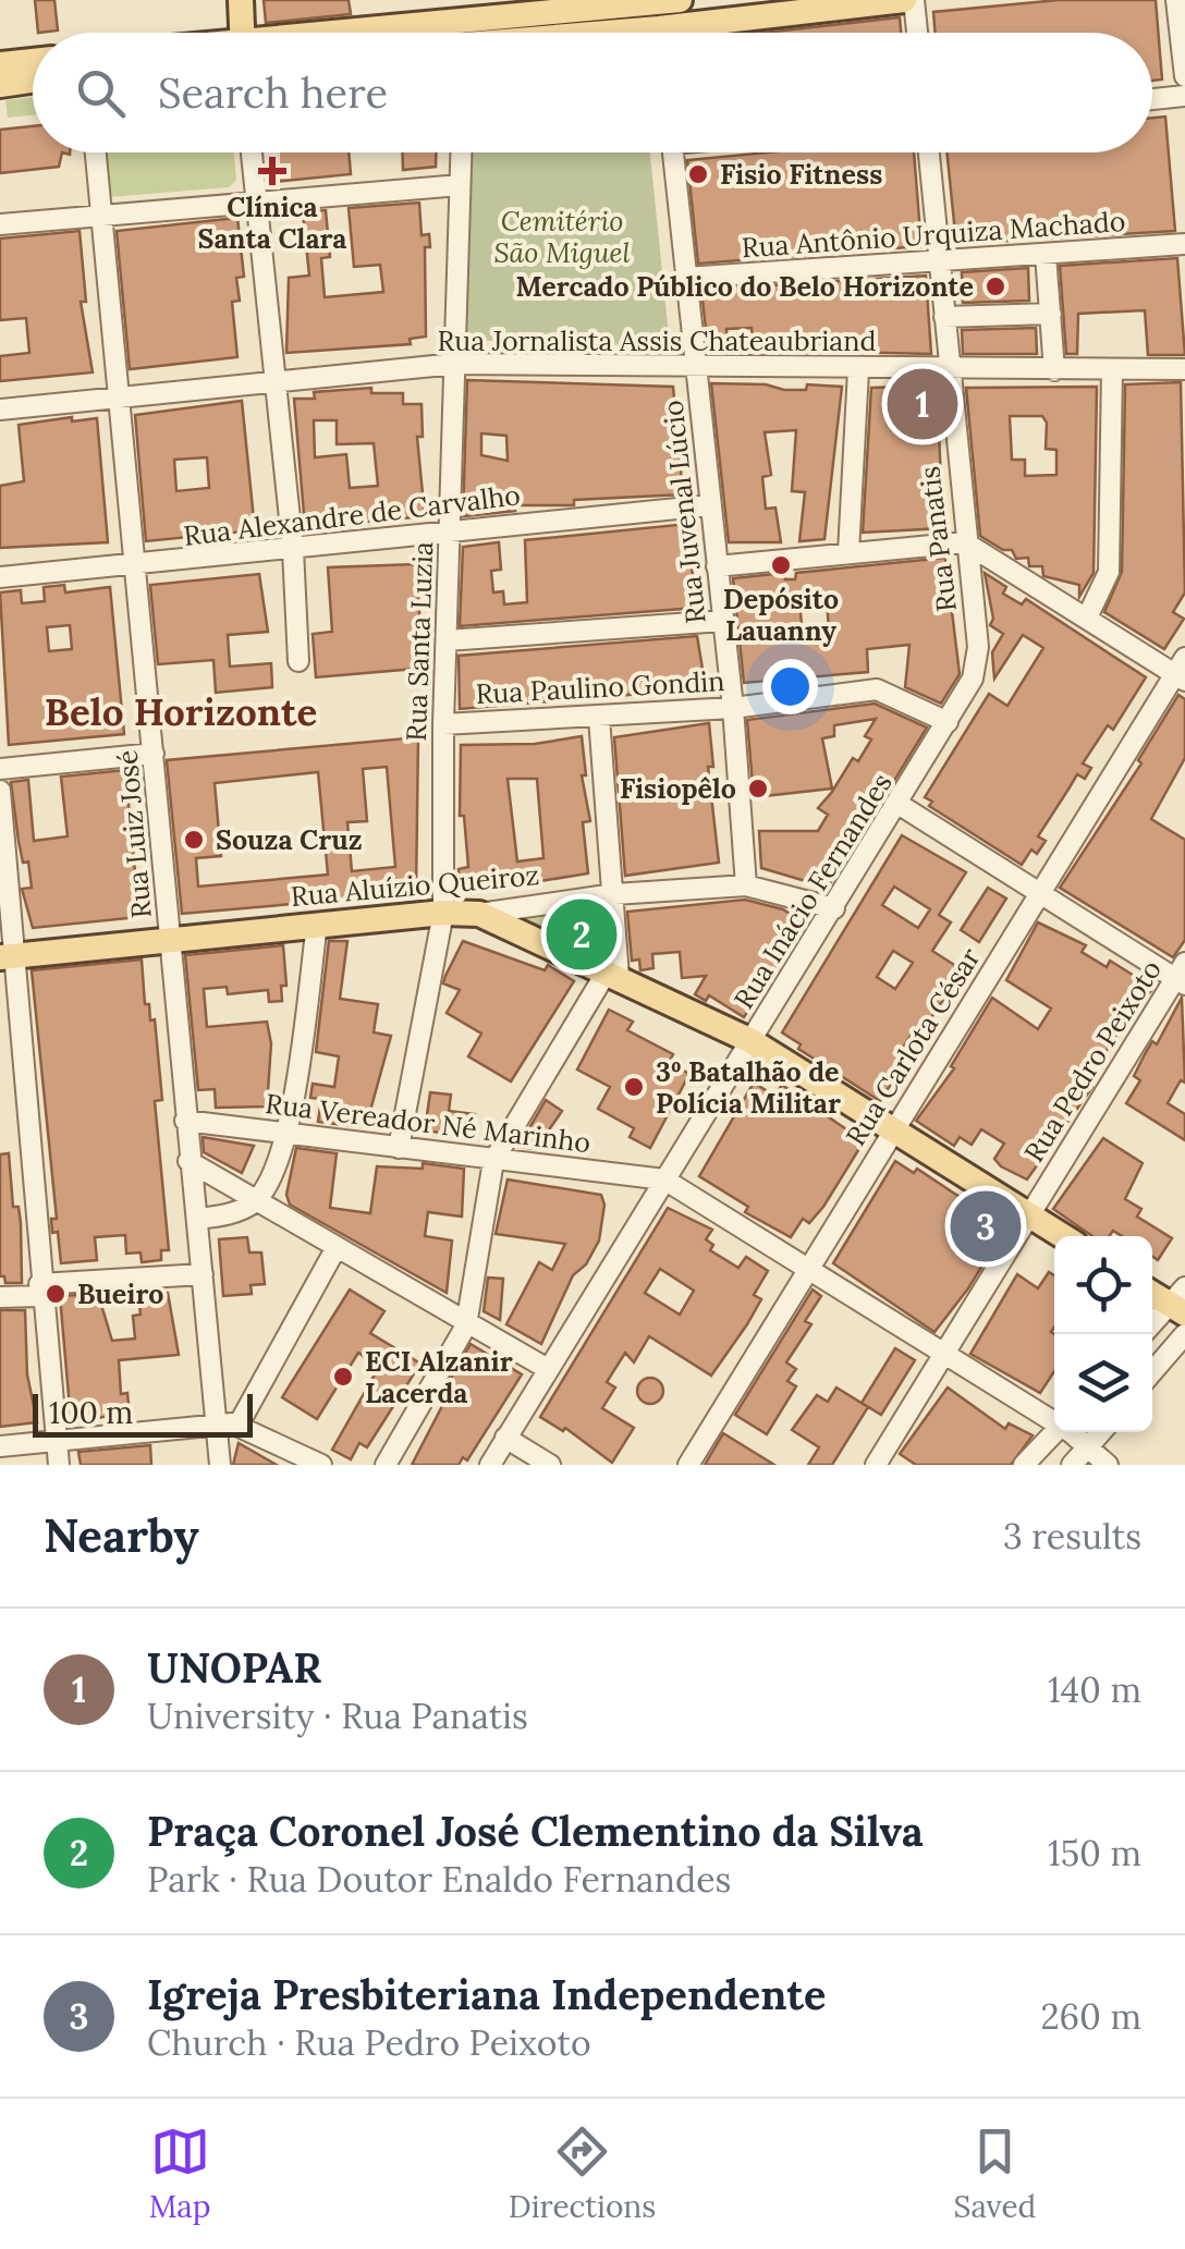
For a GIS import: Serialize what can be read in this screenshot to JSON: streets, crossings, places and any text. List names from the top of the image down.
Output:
{
  "streets": {
    "main road": ["Rua Aluízio Queiroz"],
    "street": [
      "Rua Antônio Urquiza Machado",
      "Rua Jornalista Assis Chateaubriand",
      "Rua Juvenal Lúcio",
      "Rua Alexandre de Carvalho",
      "Rua Panatis",
      "Rua Santa Luzia",
      "Rua Paulino Gondin",
      "Rua Luiz José",
      "Rua Inácio Fernandes",
      "Rua Carlota César",
      "Rua Pedro Peixoto",
      "Rua Vereador Né Marinho"
    ]
  },
  "crossings": [
    ["Rua Antônio Urquiza Machado", "Rua Juvenal Lúcio"],
    ["Rua Antônio Urquiza Machado", "Rua Panatis"],
    ["Rua Jornalista Assis Chateaubriand", "Rua Juvenal Lúcio"],
    ["Rua Jornalista Assis Chateaubriand", "Rua Panatis"],
    ["Rua Jornalista Assis Chateaubriand", "Rua Santa Luzia"],
    ["Rua Jornalista Assis Chateaubriand", "Rua Luiz José"],
    ["Rua Juvenal Lúcio", "Rua Alexandre de Carvalho"],
    ["Rua Juvenal Lúcio", "Rua Paulino Gondin"],
    ["Rua Juvenal Lúcio", "Rua Aluízio Queiroz"],
    ["Rua Alexandre de Carvalho", "Rua Santa Luzia"],
    ["Rua Alexandre de Carvalho", "Rua Luiz José"],
    ["Rua Panatis", "Rua Inácio Fernandes"],
    ["Rua Santa Luzia", "Rua Paulino Gondin"],
    ["Rua Santa Luzia", "Rua Aluízio Queiroz"],
    ["Rua Santa Luzia", "Rua Vereador Né Marinho"],
    ["Rua Paulino Gondin", "Rua Inácio Fernandes"],
    ["Rua Luiz José", "Rua Aluízio Queiroz"],
    ["Rua Luiz José", "Rua Vereador Né Marinho"],
    ["Rua Aluízio Queiroz", "Rua Inácio Fernandes"],
    ["Rua Inácio Fernandes", "Rua Vereador Né Marinho"]
  ],
  "districts": ["Belo Horizonte"],
  "parks": ["Cemitério São Miguel"],
  "places": {
    "health": ["Clínica Santa Clara"],
    "other": [
      "Fisio Fitness",
      "Mercado Público do Belo Horizonte",
      "Depósito Lauanny",
      "Fisiopêlo",
      "Souza Cruz",
      "3º Batalhão de Polícia Militar",
      "Bueiro",
      "ECI Alzanir Lacerda"
    ]
  },
  "scale_bar": "100 m",
  "page": {
    "search": "Search here",
    "pins": ["1", "2", "3"],
    "scale": "100 m",
    "heading": ["Nearby", "3 results"],
    "list": [
      {
        "mark": "1",
        "name": "UNOPAR",
        "note": "University · Rua Panatis",
        "value": "140 m"
      },
      {
        "mark": "2",
        "name": "Praça Coronel José Clementino da Silva",
        "note": "Park · Rua Doutor Enaldo Fernandes",
        "value": "150 m"
      },
      {
        "mark": "3",
        "name": "Igreja Presbiteriana Independente",
        "note": "Church · Rua Pedro Peixoto",
        "value": "260 m"
      }
    ],
    "nav": ["Map", "Directions", "Saved"]
  }
}
